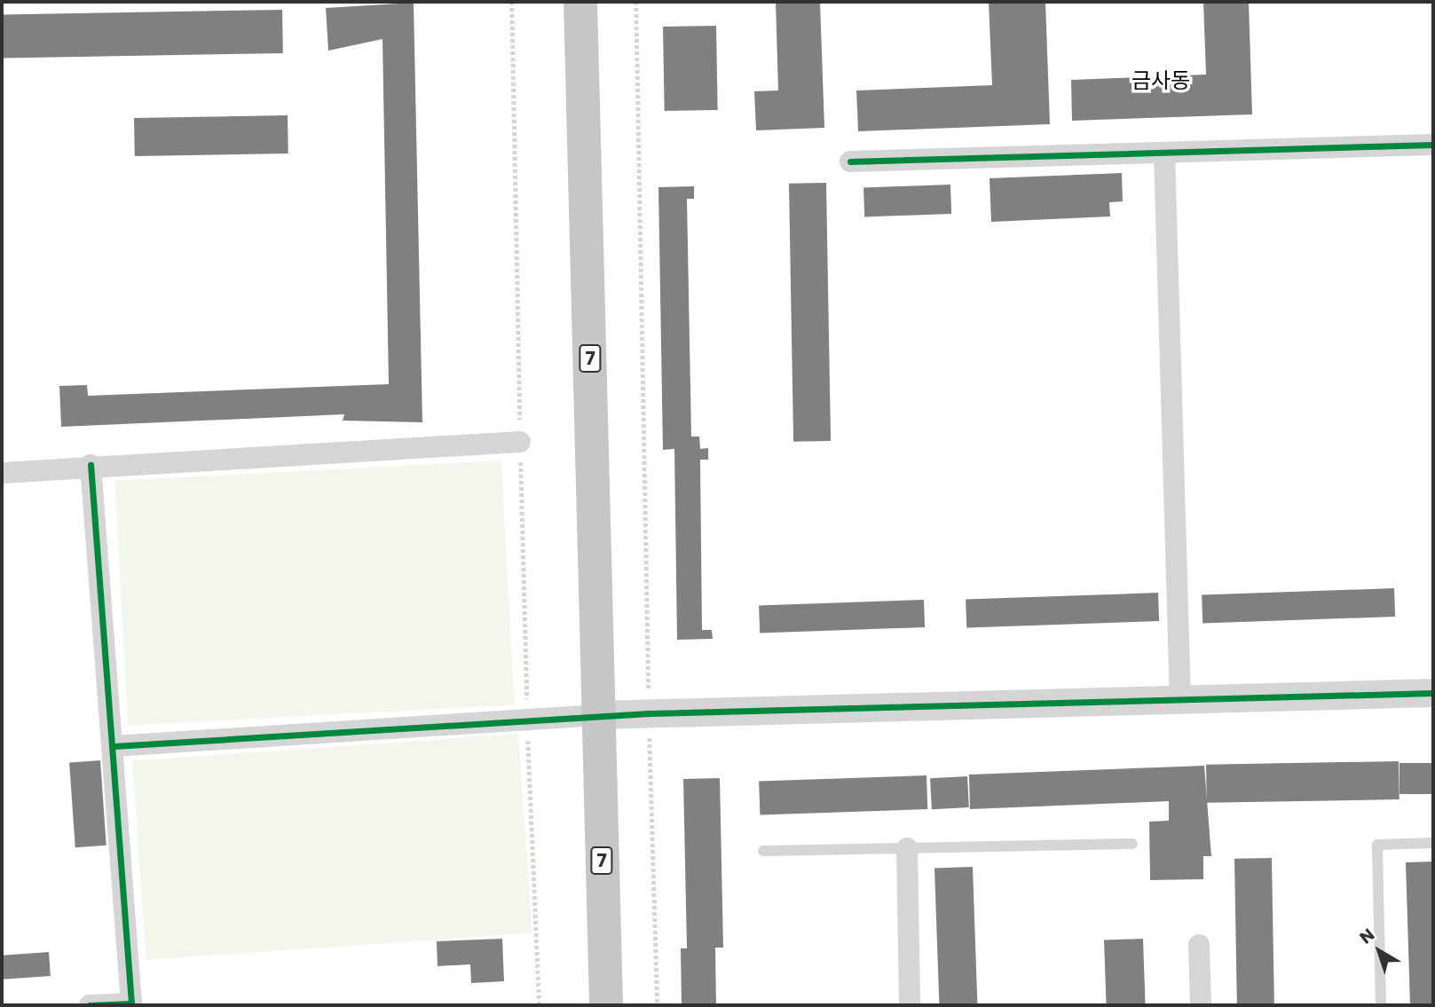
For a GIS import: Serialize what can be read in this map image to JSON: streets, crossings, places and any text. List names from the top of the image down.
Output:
{
  "streets": {
    "highway": ["7"]
  },
  "districts": ["금사동"],
  "north": "top left"
}
